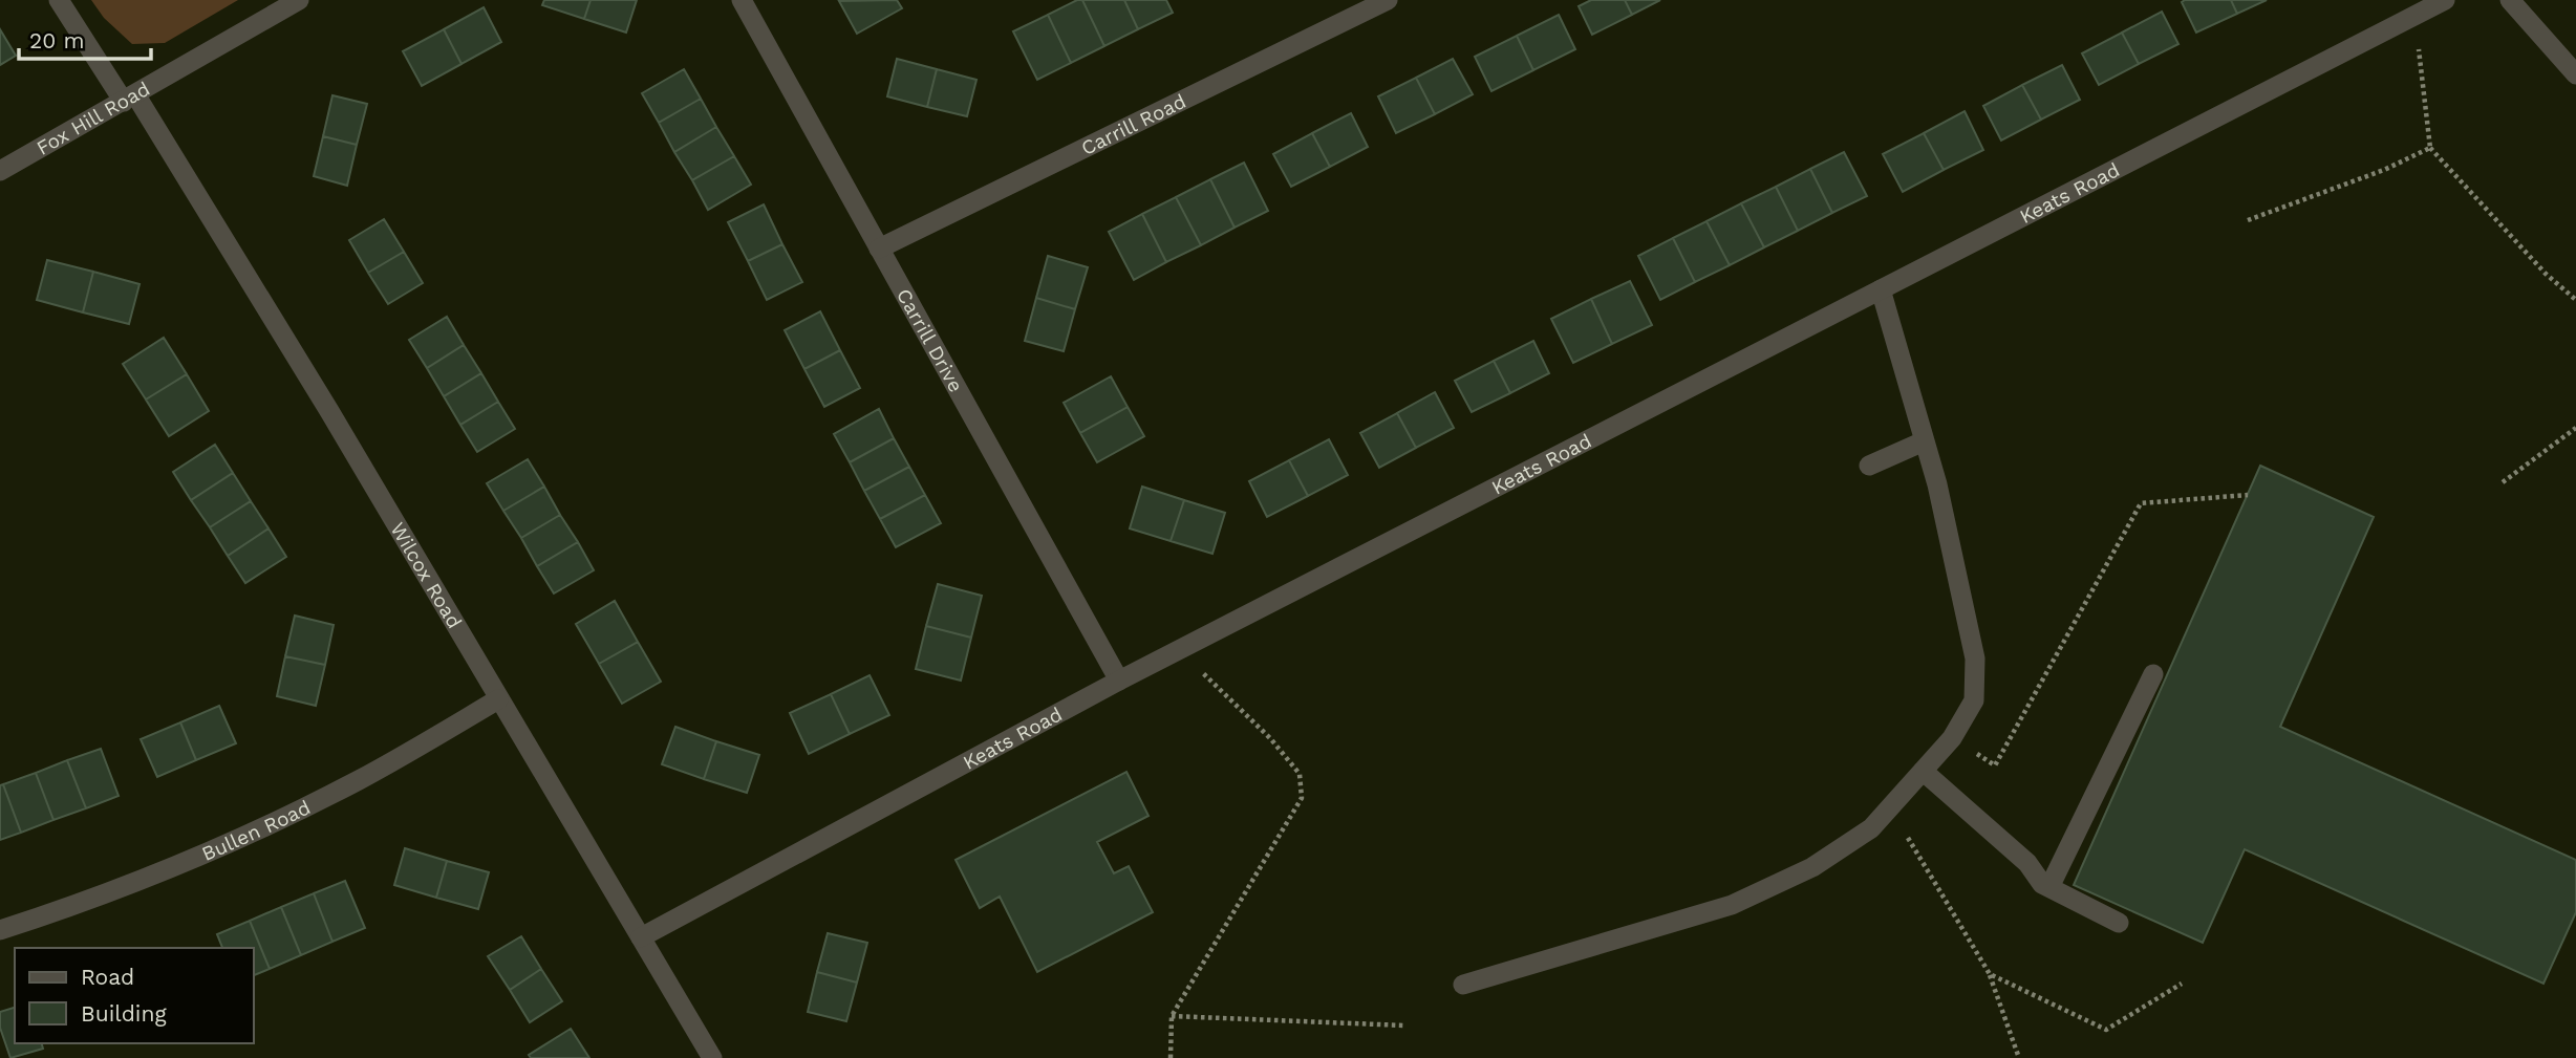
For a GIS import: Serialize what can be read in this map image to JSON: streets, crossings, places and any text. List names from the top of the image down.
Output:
{
  "streets": {
    "street": [
      "Fox Hill Road",
      "Carrill Road",
      "Keats Road",
      "Carrill Drive",
      "Wilcox Road",
      "Bullen Road"
    ]
  },
  "crossings": [
    ["Fox Hill Road", "Wilcox Road"],
    ["Carrill Road", "Carrill Drive"],
    ["Keats Road", "Carrill Drive"],
    ["Keats Road", "Wilcox Road"],
    ["Wilcox Road", "Bullen Road"]
  ],
  "legend": ["Road", "Building"],
  "scale_bar": "20 m"
}
